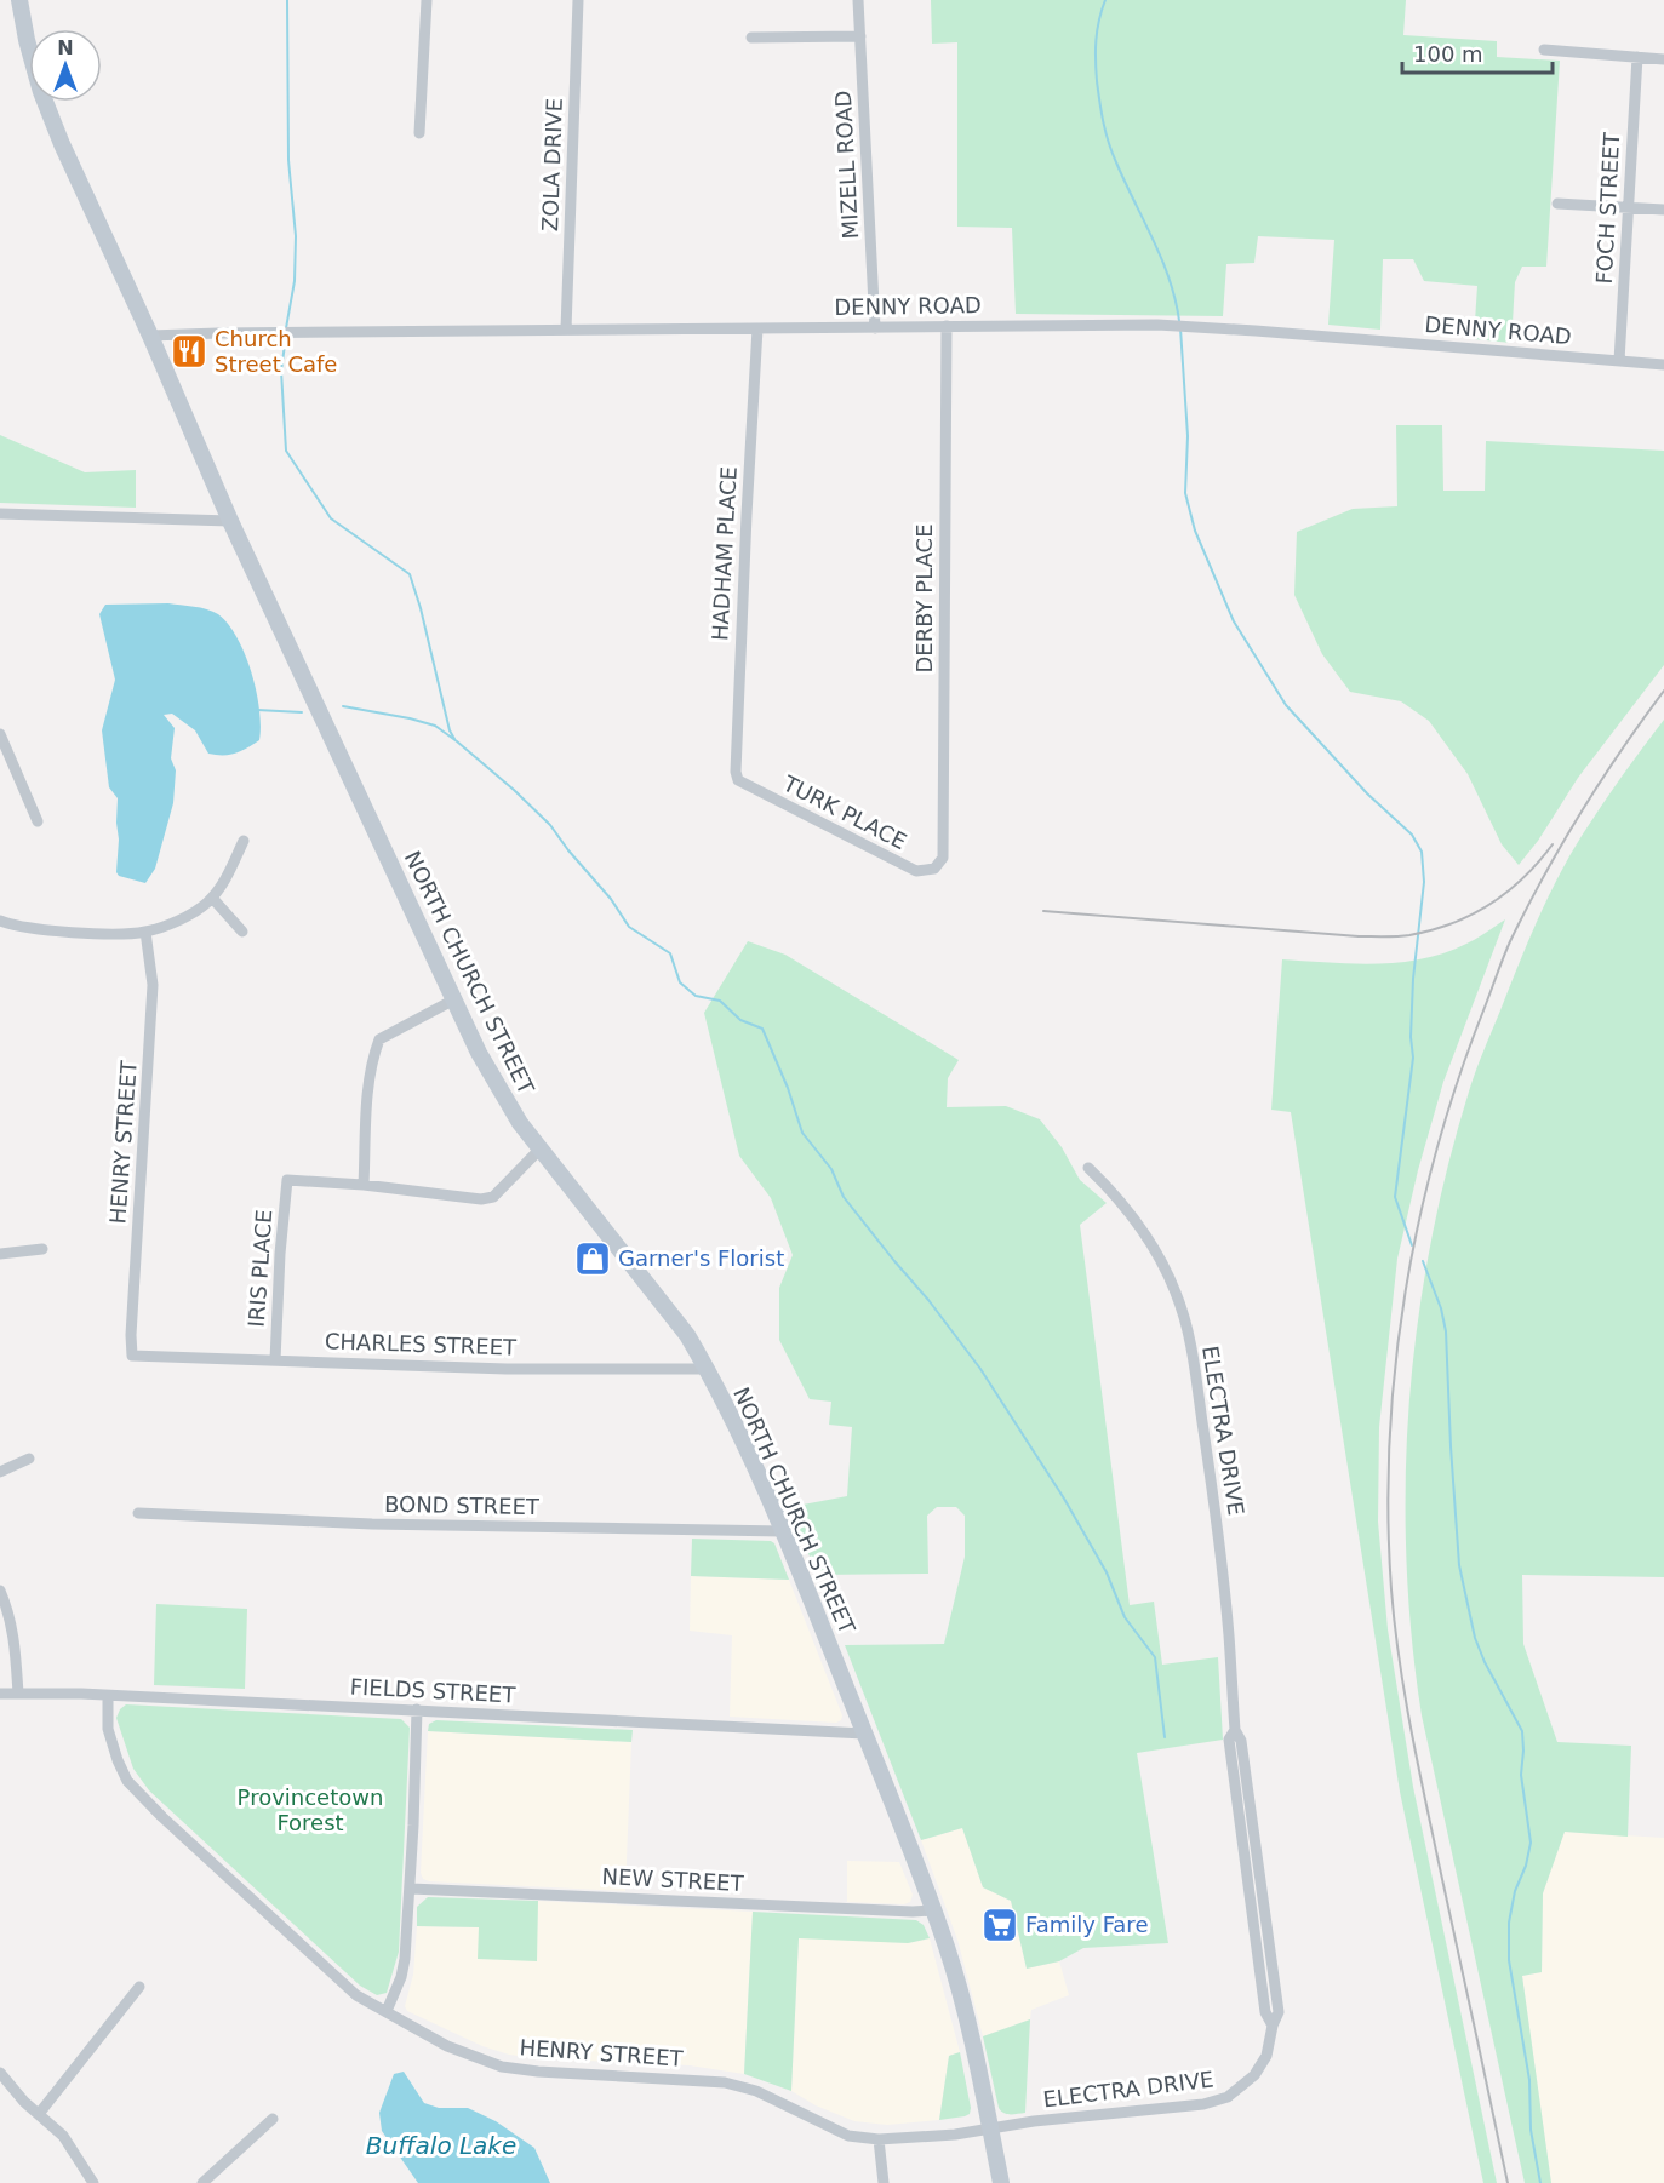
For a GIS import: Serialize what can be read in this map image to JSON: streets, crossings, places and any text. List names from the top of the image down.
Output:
{
  "streets": {
    "main road": ["NORTH CHURCH STREET"],
    "street": [
      "ZOLA DRIVE",
      "MIZELL ROAD",
      "FOCH STREET",
      "DENNY ROAD",
      "HADHAM PLACE",
      "DERBY PLACE",
      "TURK PLACE",
      "HENRY STREET",
      "IRIS PLACE",
      "CHARLES STREET",
      "ELECTRA DRIVE",
      "BOND STREET",
      "FIELDS STREET",
      "NEW STREET"
    ]
  },
  "crossings": [
    ["ZOLA DRIVE", "DENNY ROAD"],
    ["MIZELL ROAD", "DENNY ROAD"],
    ["FOCH STREET", "DENNY ROAD"],
    ["DENNY ROAD", "HADHAM PLACE"],
    ["DENNY ROAD", "DERBY PLACE"],
    ["DENNY ROAD", "NORTH CHURCH STREET"],
    ["HADHAM PLACE", "TURK PLACE"],
    ["DERBY PLACE", "TURK PLACE"],
    ["NORTH CHURCH STREET", "HENRY STREET"],
    ["NORTH CHURCH STREET", "CHARLES STREET"],
    ["NORTH CHURCH STREET", "ELECTRA DRIVE"],
    ["NORTH CHURCH STREET", "BOND STREET"],
    ["NORTH CHURCH STREET", "FIELDS STREET"],
    ["NORTH CHURCH STREET", "NEW STREET"],
    ["HENRY STREET", "CHARLES STREET"],
    ["HENRY STREET", "ELECTRA DRIVE"],
    ["HENRY STREET", "FIELDS STREET"],
    ["IRIS PLACE", "CHARLES STREET"]
  ],
  "water": ["Buffalo Lake"],
  "parks": ["Provincetown Forest"],
  "places": {
    "restaurant": ["Church Street Cafe"],
    "shop": ["Garner's Florist"],
    "supermarket": ["Family Fare"]
  },
  "scale_bar": "100 m",
  "north": "top"
}
